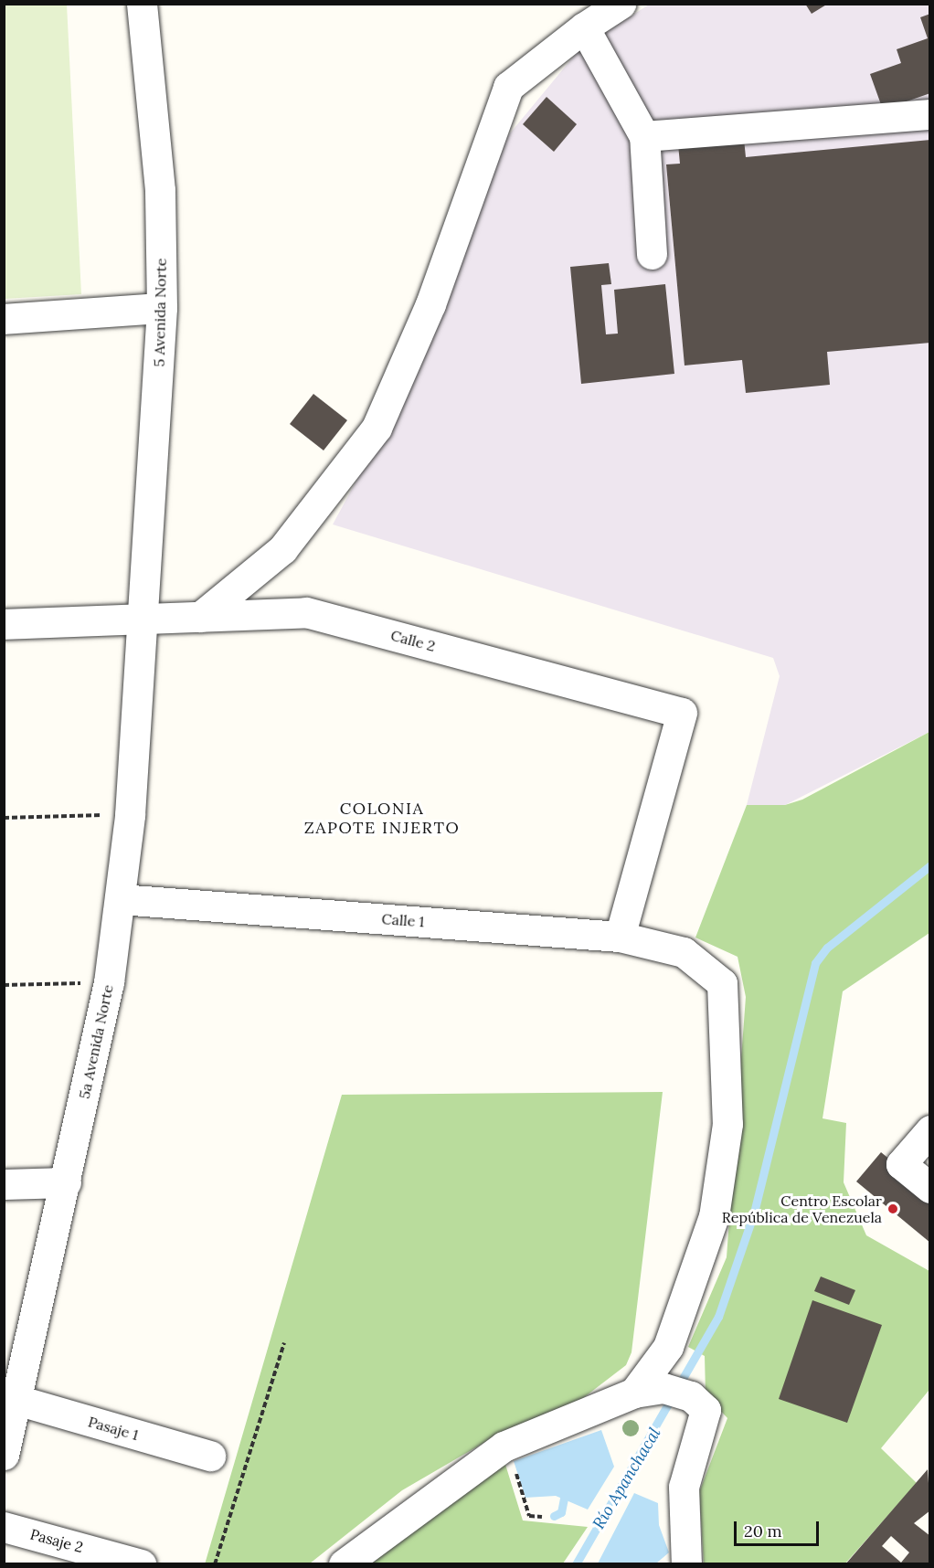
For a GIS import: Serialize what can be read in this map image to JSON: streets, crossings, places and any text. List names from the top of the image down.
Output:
{
  "streets": {
    "street": [
      "5 Avenida Norte",
      "Calle 2",
      "Calle 1",
      "5a Avenida Norte",
      "Pasaje 1",
      "Pasaje 2"
    ]
  },
  "crossings": [
    ["5 Avenida Norte", "Calle 2"],
    ["5 Avenida Norte", "5a Avenida Norte"],
    ["Calle 2", "Calle 1"],
    ["Calle 2", "5a Avenida Norte"],
    ["Calle 1", "5a Avenida Norte"],
    ["5a Avenida Norte", "Pasaje 1"]
  ],
  "districts": ["COLONIA ZAPOTE INJERTO"],
  "water": ["Río Apanchacal"],
  "places": ["Centro Escolar República de Venezuela"],
  "scale_bar": "20 m"
}
